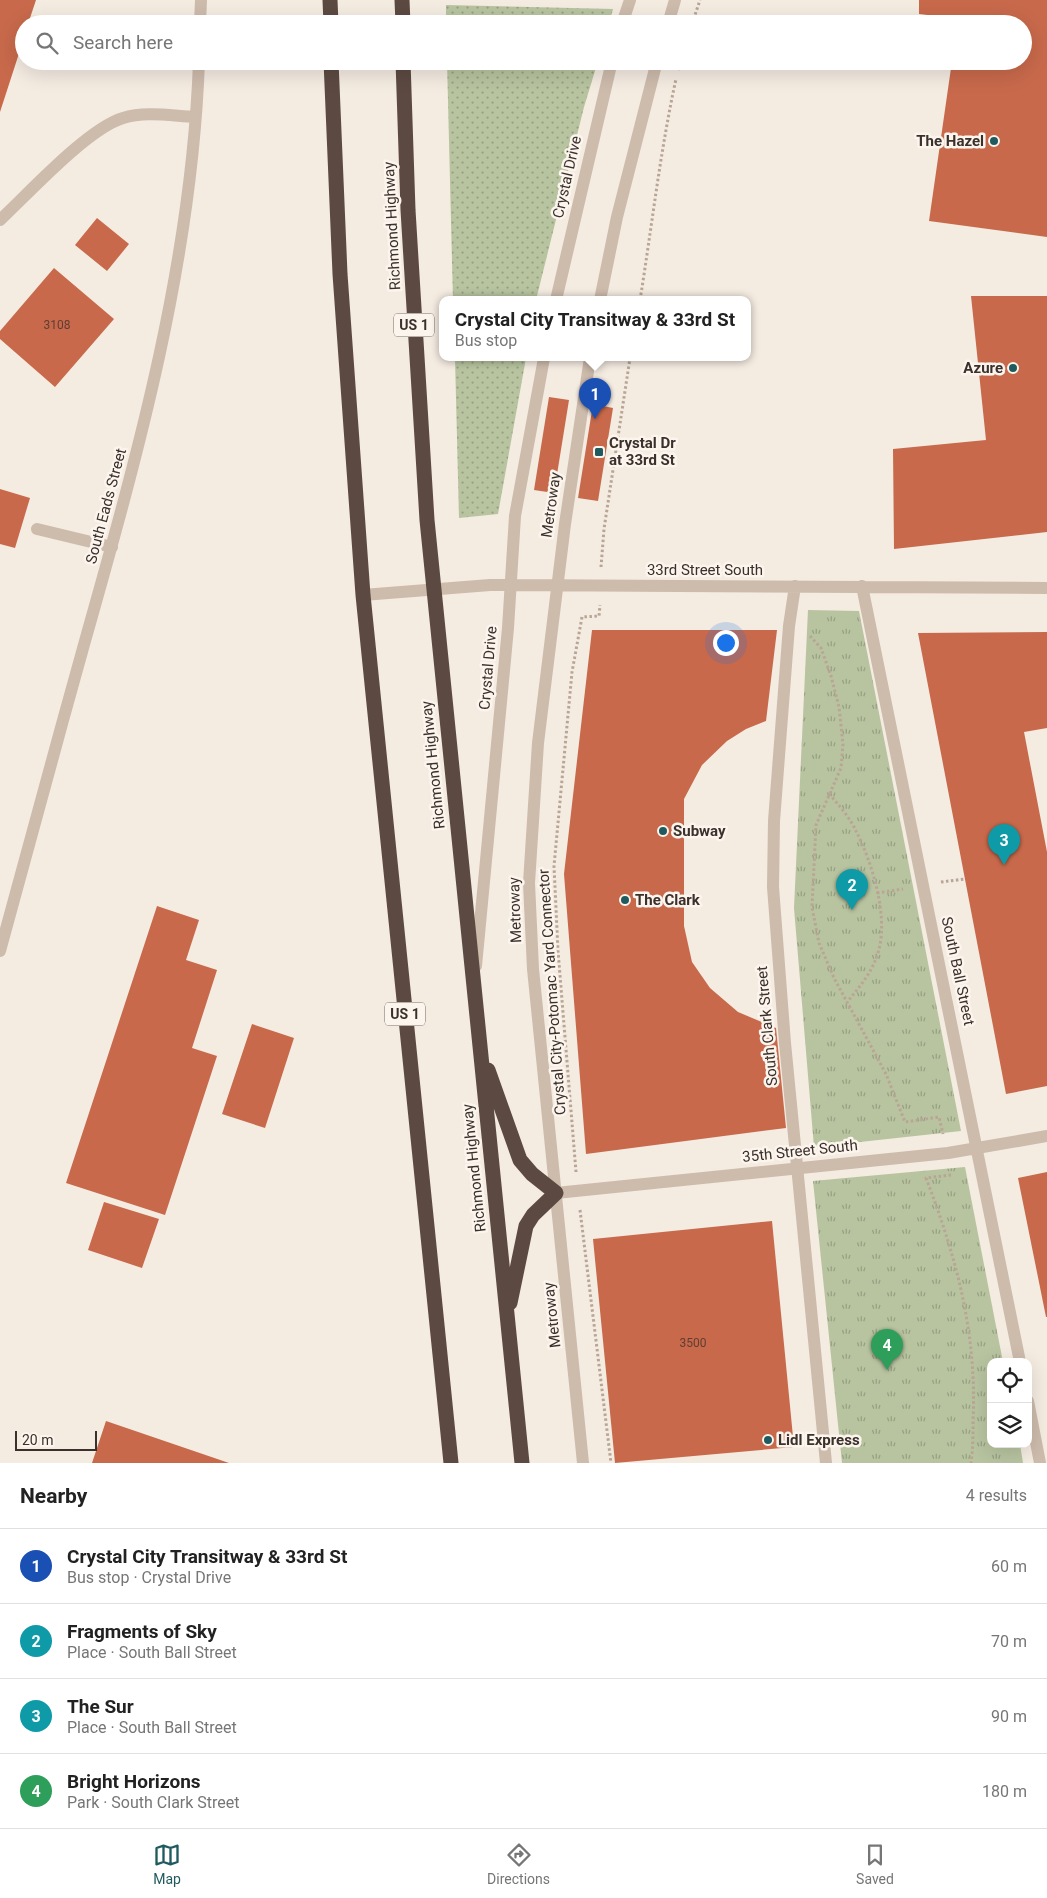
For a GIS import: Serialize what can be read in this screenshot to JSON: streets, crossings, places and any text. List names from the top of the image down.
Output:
{
  "streets": {
    "highway": ["Richmond Highway", "US 1"],
    "street": [
      "Crystal Drive",
      "Metroway",
      "South Eads Street",
      "33rd Street South",
      "South Ball Street",
      "South Clark Street",
      "35th Street South"
    ],
    "path": ["Crystal City-Potomac Yard Connector"]
  },
  "crossings": [
    ["Crystal Drive", "Richmond Highway"],
    ["Crystal Drive", "33rd Street South"],
    ["Richmond Highway", "33rd Street South"],
    ["US 1", "33rd Street South"],
    ["Metroway", "33rd Street South"],
    ["Metroway", "35th Street South"],
    ["33rd Street South", "South Ball Street"],
    ["33rd Street South", "Crystal City-Potomac Yard Connector"],
    ["33rd Street South", "South Clark Street"],
    ["South Ball Street", "35th Street South"],
    ["Crystal City-Potomac Yard Connector", "35th Street South"],
    ["South Clark Street", "35th Street South"]
  ],
  "places": {
    "other": [
      "The Hazel",
      "Azure",
      "Subway",
      "The Clark",
      "Lidl Express"
    ],
    "transit": ["Crystal Dr at 33rd St"]
  },
  "house_numbers": ["3108", "3500"],
  "scale_bar": "20 m",
  "page": {
    "search": "Search here",
    "popup": ["Crystal City Transitway & 33rd St", "Bus stop"],
    "pins": [
      "1",
      "3",
      "2",
      "4"
    ],
    "scale": "20 m",
    "heading": ["Nearby", "4 results"],
    "list": [
      {
        "mark": "1",
        "name": "Crystal City Transitway & 33rd St",
        "note": "Bus stop · Crystal Drive",
        "value": "60 m"
      },
      {
        "mark": "2",
        "name": "Fragments of Sky",
        "note": "Place · South Ball Street",
        "value": "70 m"
      },
      {
        "mark": "3",
        "name": "The Sur",
        "note": "Place · South Ball Street",
        "value": "90 m"
      },
      {
        "mark": "4",
        "name": "Bright Horizons",
        "note": "Park · South Clark Street",
        "value": "180 m"
      }
    ],
    "nav": ["Map", "Directions", "Saved"]
  }
}
